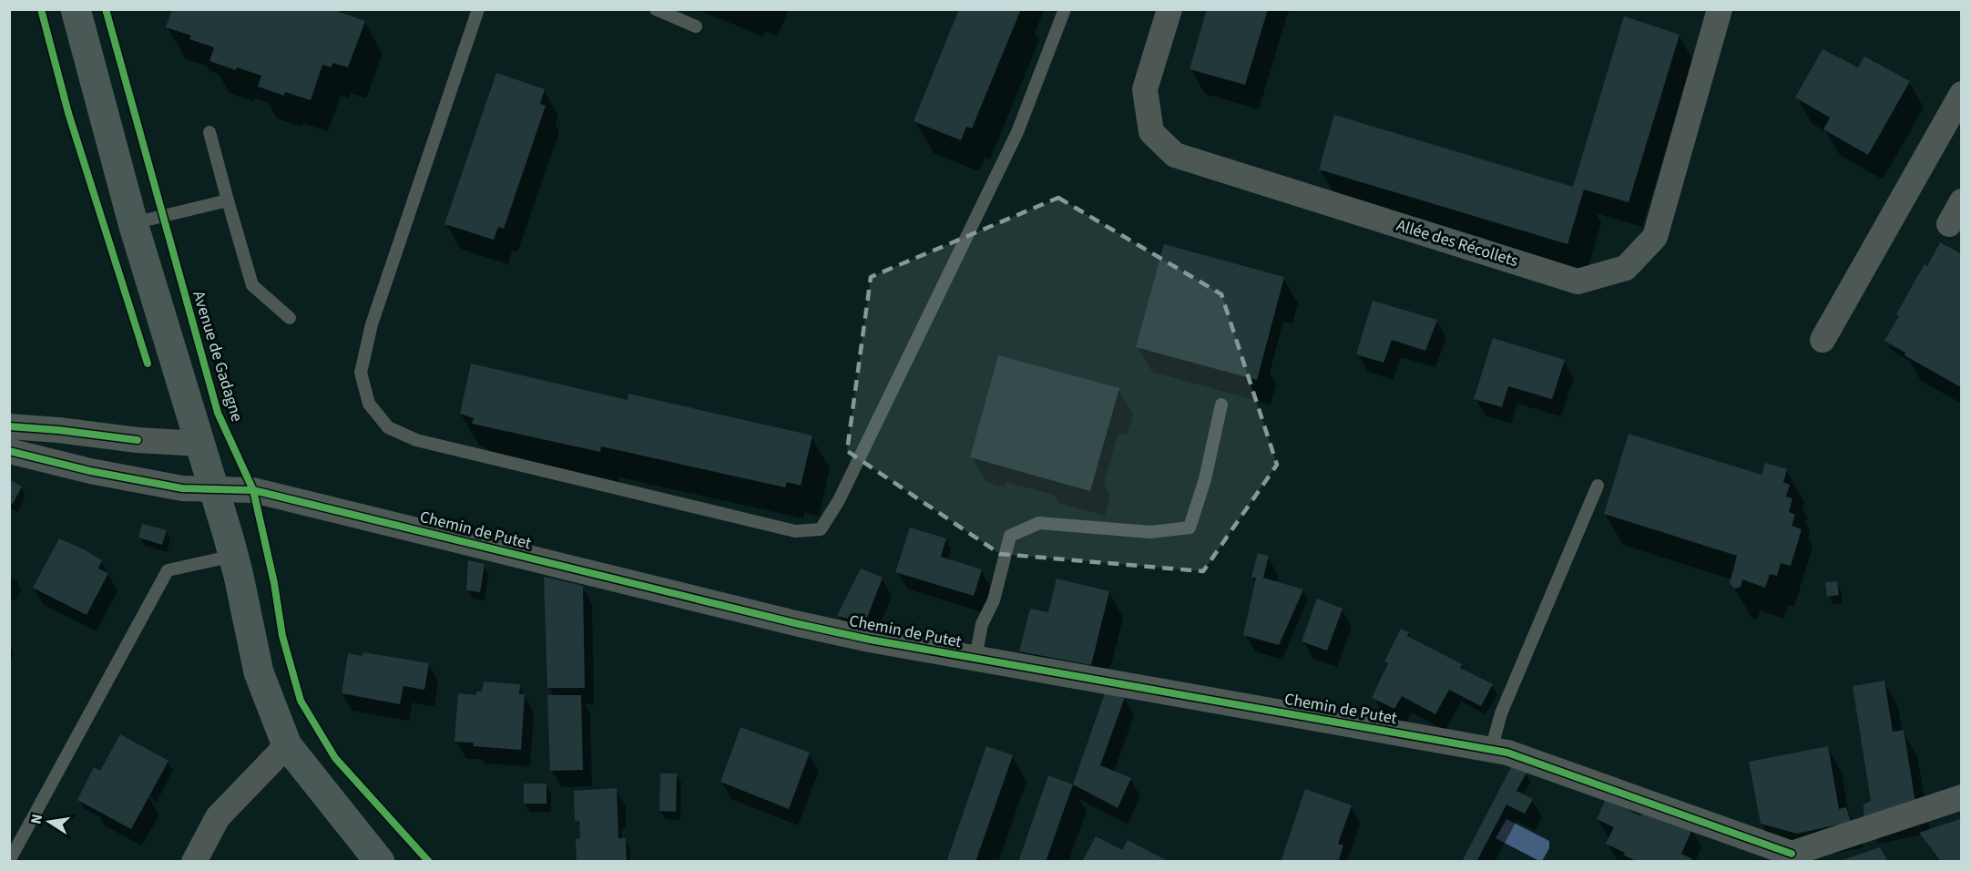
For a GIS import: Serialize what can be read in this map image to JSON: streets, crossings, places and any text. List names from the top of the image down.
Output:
{
  "streets": {
    "street": ["Allée des Récollets", "Chemin de Putet"],
    "cycle path": ["Avenue de Gadagne"]
  },
  "north": "left"
}
